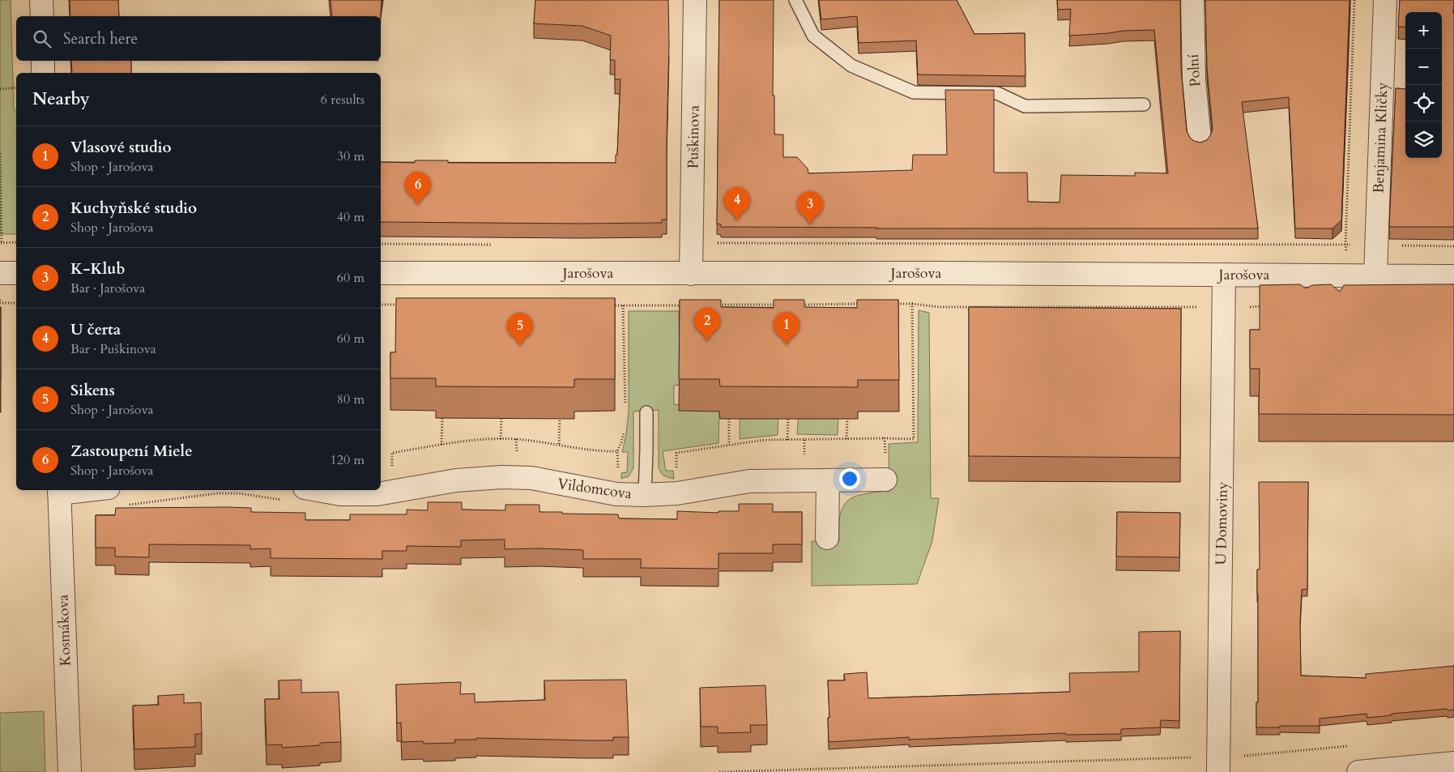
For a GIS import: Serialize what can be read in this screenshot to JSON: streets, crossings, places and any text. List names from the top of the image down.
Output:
{
  "streets": {
    "street": [
      "Polní",
      "Puškinova",
      "Benjamina Kličky",
      "Jarošova",
      "Vildomcova",
      "U Domoviny",
      "Kosmákova"
    ]
  },
  "crossings": [
    ["Puškinova", "Jarošova"],
    ["Benjamina Kličky", "Jarošova"],
    ["Jarošova", "U Domoviny"]
  ],
  "page": {
    "map_buttons": ["+", "−"],
    "search": "Search here",
    "heading": ["Nearby", "6 results"],
    "list": [
      {
        "mark": "1",
        "name": "Vlasové studio",
        "note": "Shop · Jarošova",
        "value": "30 m"
      },
      {
        "mark": "2",
        "name": "Kuchyňské studio",
        "note": "Shop · Jarošova",
        "value": "40 m"
      },
      {
        "mark": "3",
        "name": "K-Klub",
        "note": "Bar · Jarošova",
        "value": "60 m"
      },
      {
        "mark": "4",
        "name": "U čerta",
        "note": "Bar · Puškinova",
        "value": "60 m"
      },
      {
        "mark": "5",
        "name": "Sikens",
        "note": "Shop · Jarošova",
        "value": "80 m"
      },
      {
        "mark": "6",
        "name": "Zastoupení Miele",
        "note": "Shop · Jarošova",
        "value": "120 m"
      }
    ],
    "pins": [
      "6",
      "4",
      "3",
      "2",
      "1",
      "5"
    ]
  }
}
